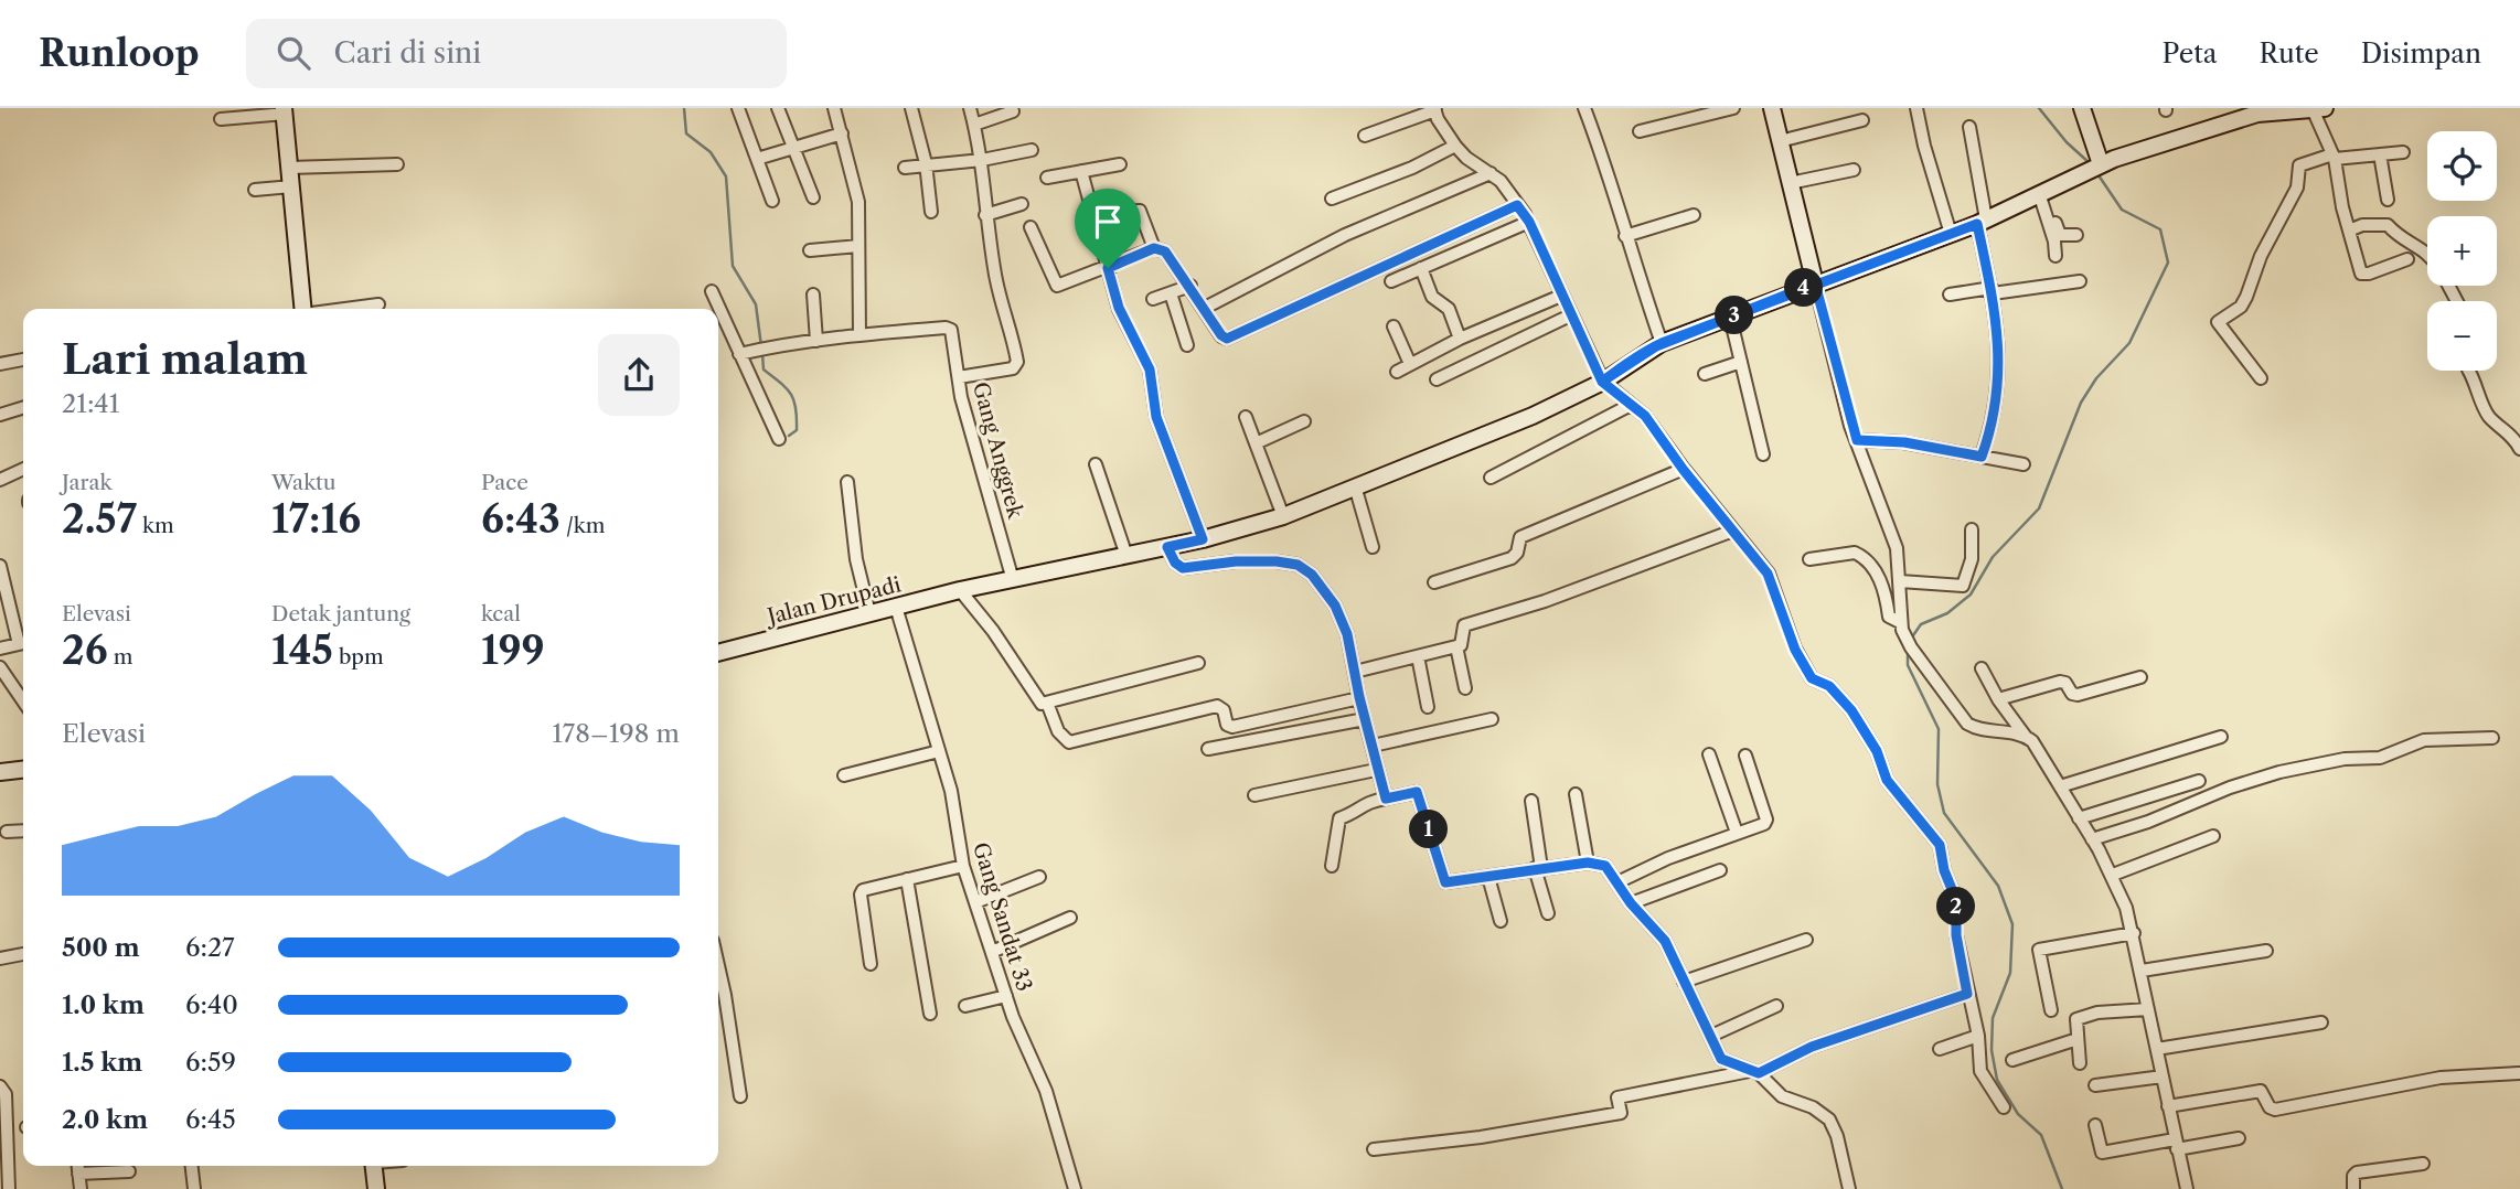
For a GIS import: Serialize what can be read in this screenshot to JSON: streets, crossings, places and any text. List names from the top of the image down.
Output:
{
  "streets": {
    "street": ["Gang Anggrek", "Jalan Drupadi", "Gang Sandat 33"]
  },
  "crossings": [
    ["Gang Anggrek", "Jalan Drupadi"],
    ["Jalan Drupadi", "Gang Sandat 33"]
  ],
  "page": {
    "header": "Runloop",
    "search": "Cari di sini",
    "nav": ["Peta", "Rute", "Disimpan"],
    "map_buttons": ["+", "−"],
    "pins": [
      "4",
      "3",
      "1",
      "2"
    ],
    "heading": ["Lari malam", "21:41"],
    "stats": [
      ["Jarak", "2.57 km"],
      ["Waktu", "17:16"],
      ["Pace", "6:43 /km"],
      ["Elevasi", "26 m"],
      ["Detak jantung", "145 bpm"],
      ["kcal", "199"]
    ],
    "chart": ["Elevasi", "178–198 m"],
    "list": [
      {
        "name": "500 m",
        "note": "6:27"
      },
      {
        "name": "1.0 km",
        "note": "6:40"
      },
      {
        "name": "1.5 km",
        "note": "6:59"
      },
      {
        "name": "2.0 km",
        "note": "6:45"
      }
    ]
  }
}
